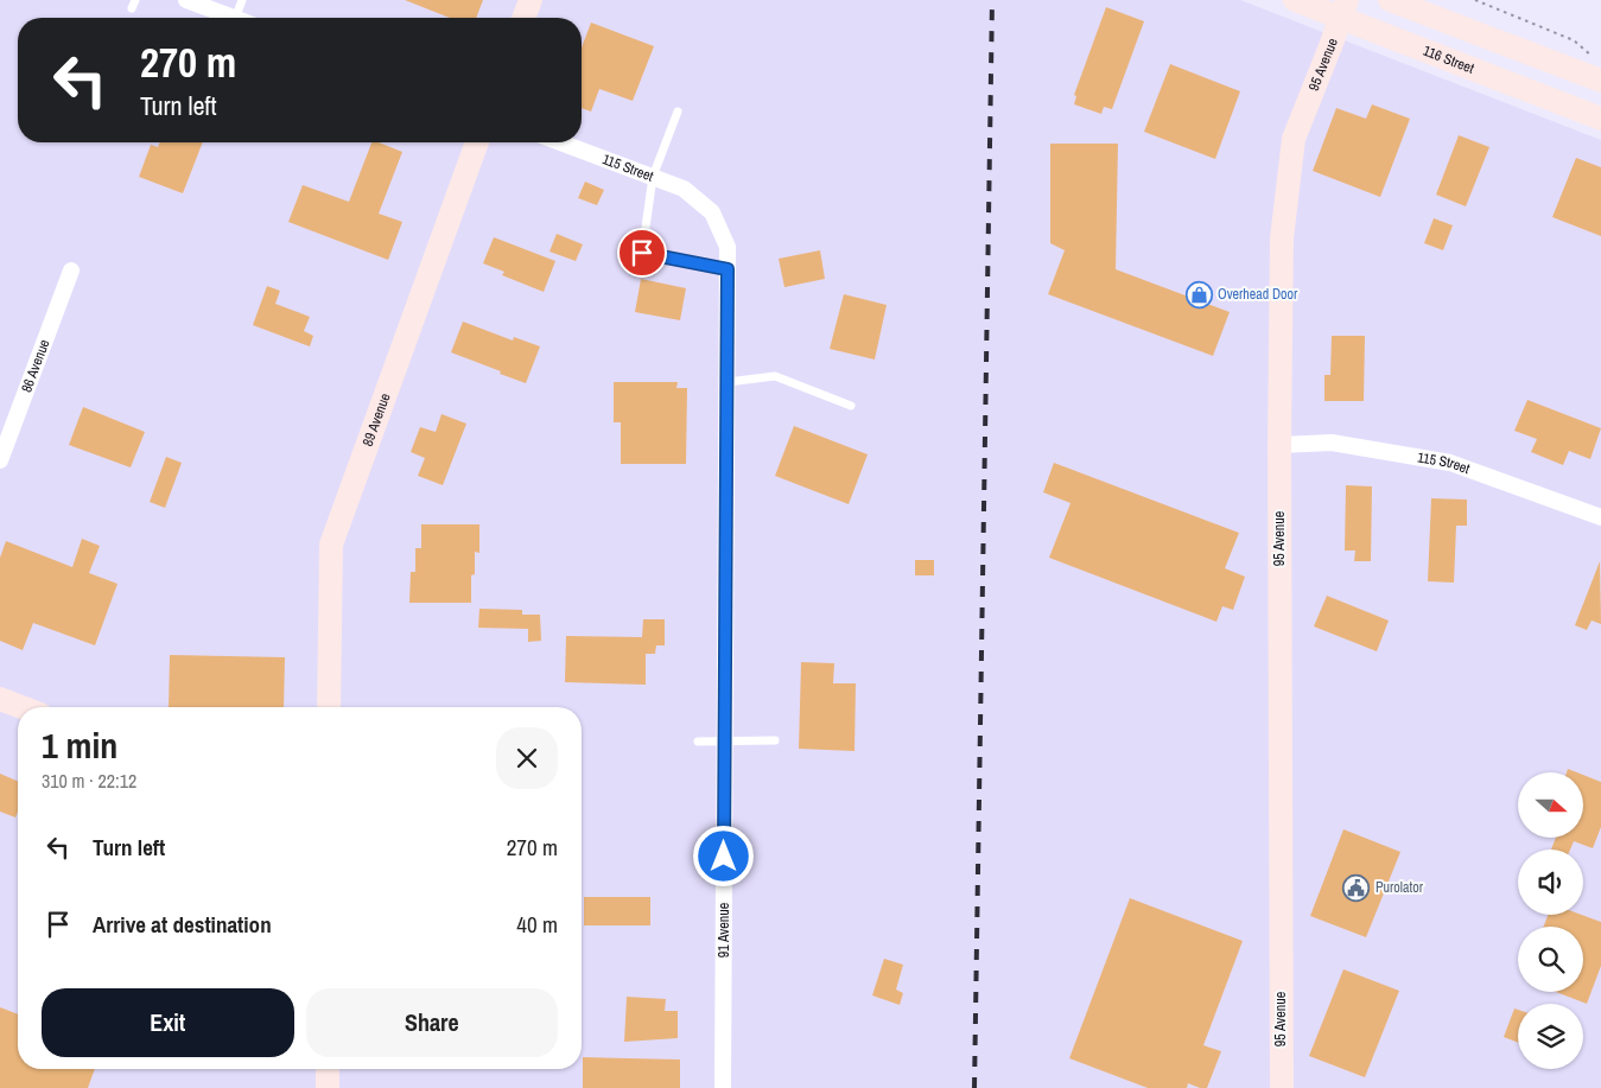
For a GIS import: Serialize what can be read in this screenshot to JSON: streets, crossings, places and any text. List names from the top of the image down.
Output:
{
  "streets": {
    "street": [
      "116 Street",
      "95 Avenue",
      "115 Street",
      "86 Avenue",
      "89 Avenue",
      "91 Avenue"
    ]
  },
  "crossings": [
    ["116 Street", "95 Avenue"],
    ["95 Avenue", "115 Street"],
    ["115 Street", "91 Avenue"]
  ],
  "places": {
    "shop": ["Overhead Door"],
    "public building": ["Purolator"]
  },
  "north": "right",
  "page": {
    "turn": ["270 m", "Turn left"],
    "heading": ["1 min", "310 m · 22:12"],
    "list": [
      {
        "name": "Turn left",
        "value": "270 m"
      },
      {
        "name": "Arrive at destination",
        "value": "40 m"
      }
    ],
    "buttons": ["Exit", "Share"]
  }
}
